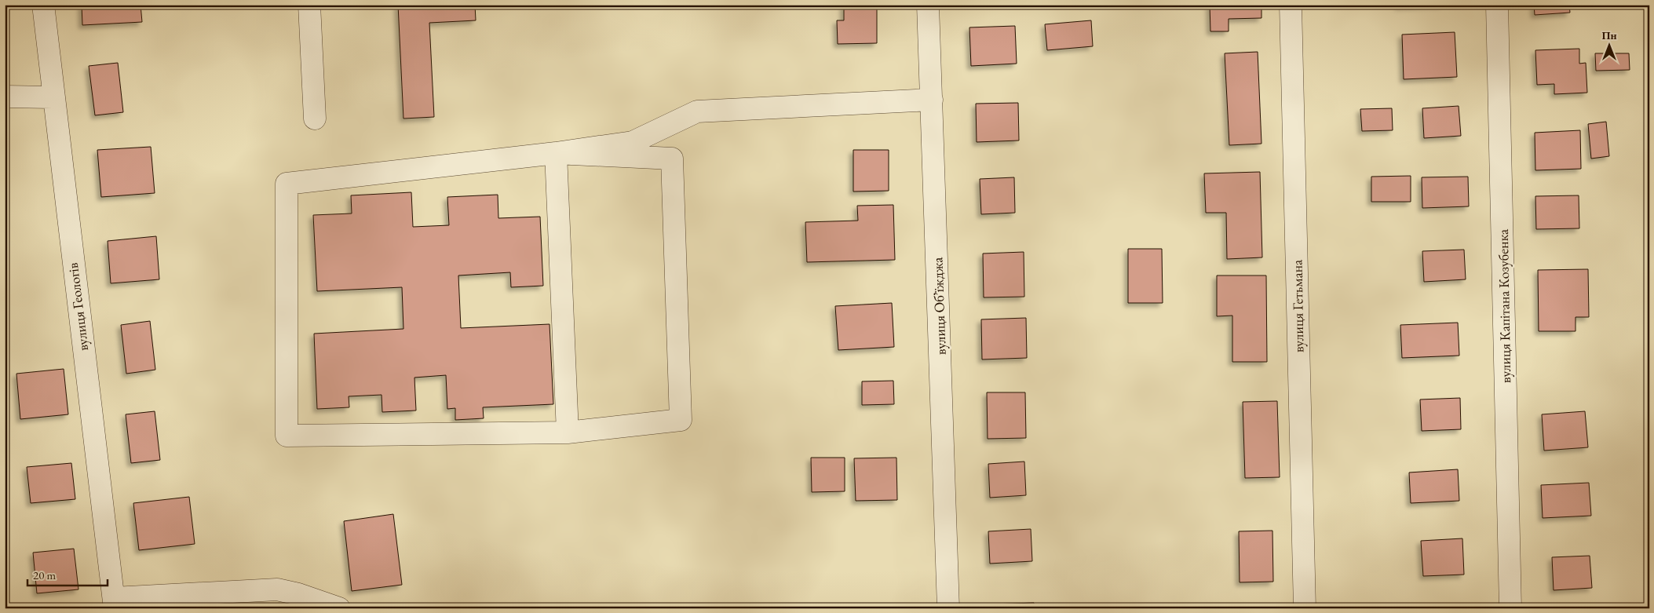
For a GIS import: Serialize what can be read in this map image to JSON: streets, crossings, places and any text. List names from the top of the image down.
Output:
{
  "streets": {
    "street": [
      "вулиця Обʼїжджа",
      "вулиця Гетьмана",
      "вулиця Капітана Козубенка",
      "вулиця Геологів"
    ]
  },
  "scale_bar": "20 m",
  "north": "top"
}
